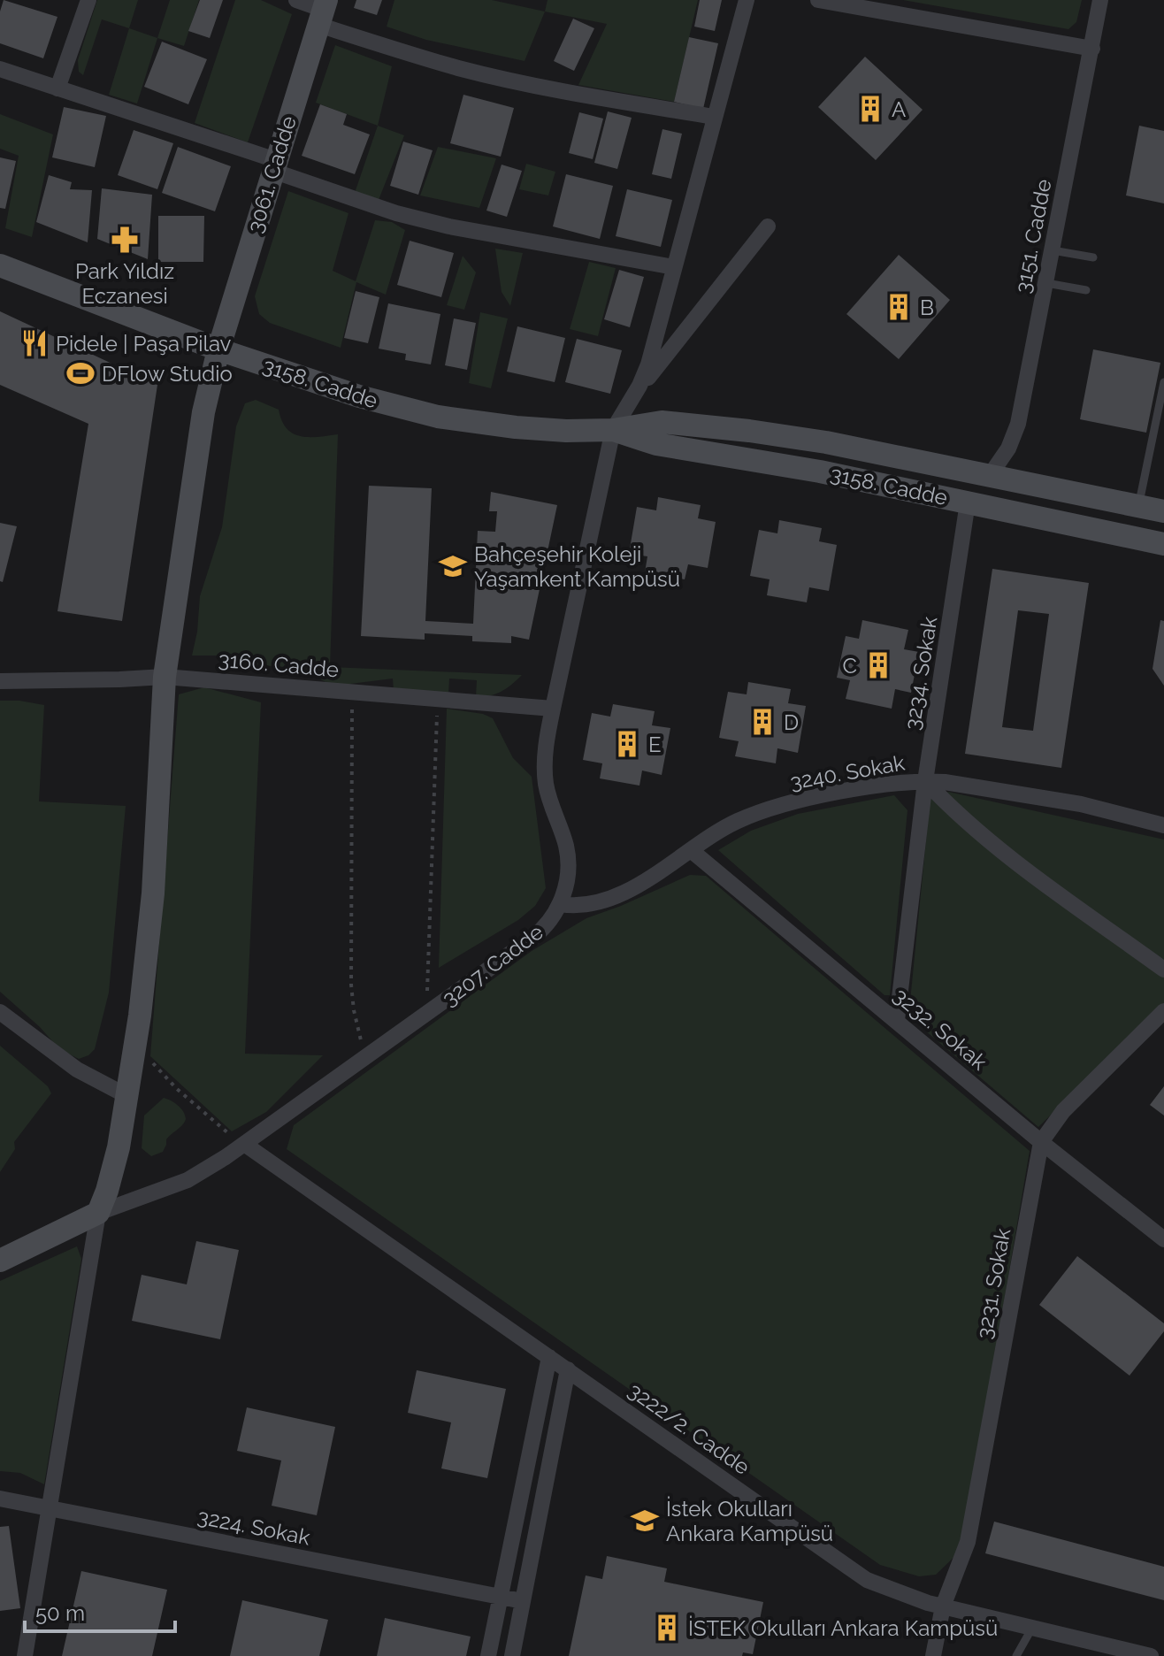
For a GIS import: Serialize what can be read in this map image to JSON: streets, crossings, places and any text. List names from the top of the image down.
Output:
{
  "streets": {
    "street": [
      "3061. Cadde",
      "3151. Cadde",
      "3158. Cadde",
      "3160. Cadde",
      "3234. Sokak",
      "3240. Sokak",
      "3207. Cadde",
      "3232. Sokak",
      "3231. Sokak",
      "3222/2. Cadde",
      "3224. Sokak"
    ]
  },
  "crossings": [
    ["3061. Cadde", "3158. Cadde"],
    ["3061. Cadde", "3160. Cadde"],
    ["3061. Cadde", "3207. Cadde"],
    ["3151. Cadde", "3158. Cadde"],
    ["3158. Cadde", "3234. Sokak"],
    ["3158. Cadde", "3207. Cadde"],
    ["3160. Cadde", "3207. Cadde"],
    ["3234. Sokak", "3240. Sokak"],
    ["3234. Sokak", "3232. Sokak"],
    ["3240. Sokak", "3207. Cadde"],
    ["3240. Sokak", "3232. Sokak"],
    ["3207. Cadde", "3222/2. Cadde"],
    ["3232. Sokak", "3231. Sokak"],
    ["3231. Sokak", "3222/2. Cadde"]
  ],
  "places": {
    "building": [
      "A",
      "B",
      "C",
      "D",
      "E",
      "İSTEK Okulları Ankara Kampüsü"
    ],
    "pharmacy": ["Park Yıldız Eczanesi"],
    "restaurant": ["Pidele | Paşa Pilav"],
    "sports": ["DFlow Studio"],
    "school or university": ["Bahçeşehir Koleji Yaşamkent Kampüsü", "İstek Okulları Ankara Kampüsü"]
  },
  "scale_bar": "50 m"
}
